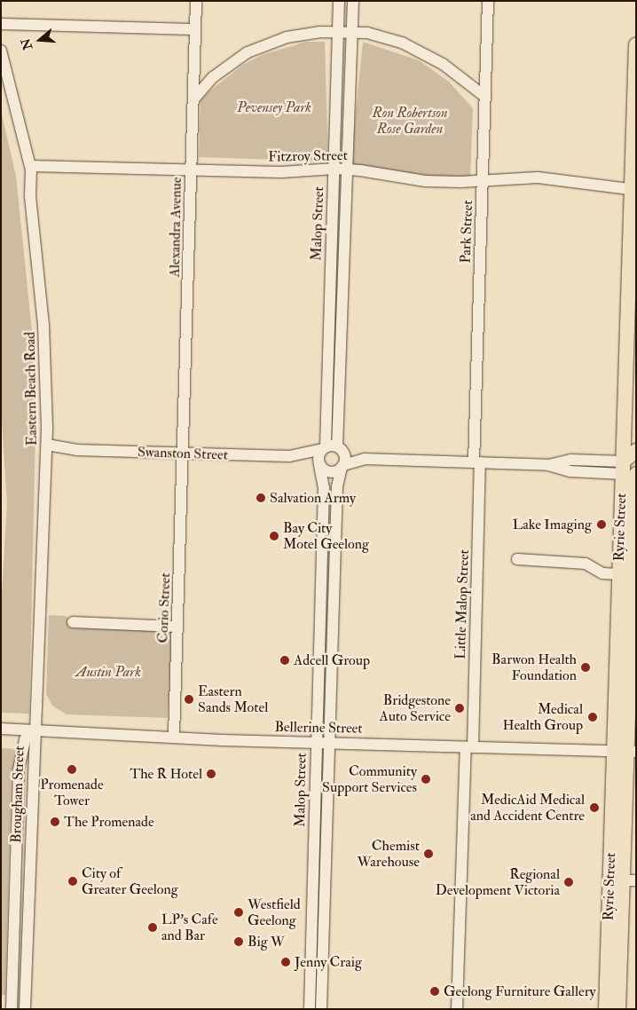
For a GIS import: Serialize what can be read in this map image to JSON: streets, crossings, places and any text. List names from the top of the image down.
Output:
{
  "streets": {
    "main road": ["Ryrie Street"],
    "street": [
      "Fitzroy Street",
      "Malop Street",
      "Alexandra Avenue",
      "Park Street",
      "Eastern Beach Road",
      "Swanston Street",
      "Little Malop Street",
      "Corio Street",
      "Bellerine Street",
      "Brougham Street"
    ]
  },
  "crossings": [
    ["Fitzroy Street", "Malop Street"],
    ["Fitzroy Street", "Alexandra Avenue"],
    ["Fitzroy Street", "Park Street"],
    ["Fitzroy Street", "Eastern Beach Road"],
    ["Fitzroy Street", "Ryrie Street"],
    ["Malop Street", "Swanston Street"],
    ["Malop Street", "Bellerine Street"],
    ["Alexandra Avenue", "Swanston Street"],
    ["Alexandra Avenue", "Corio Street"],
    ["Park Street", "Little Malop Street"],
    ["Eastern Beach Road", "Swanston Street"],
    ["Eastern Beach Road", "Bellerine Street"],
    ["Eastern Beach Road", "Brougham Street"],
    ["Swanston Street", "Corio Street"],
    ["Ryrie Street", "Bellerine Street"],
    ["Little Malop Street", "Bellerine Street"],
    ["Corio Street", "Bellerine Street"],
    ["Bellerine Street", "Brougham Street"]
  ],
  "parks": ["Pevensey Park", "Ron Robertson Rose Garden", "Austin Park"],
  "places": [
    "Salvation Army",
    "Lake Imaging",
    "Bay City Motel Geelong",
    "Adcell Group",
    "Barwon Health Foundation",
    "Eastern Sands Motel",
    "Bridgestone Auto Service",
    "Medical Health Group",
    "Promenade Tower",
    "The R Hotel",
    "Community Support Services",
    "MedicAid Medical and Accident Centre",
    "The Promenade",
    "Chemist Warehouse",
    "City of Greater Geelong",
    "Regional Development Victoria",
    "Westfield Geelong",
    "LP's Cafe and Bar",
    "Big W",
    "Jenny Craig",
    "Geelong Furniture Gallery"
  ],
  "north": "left"
}
